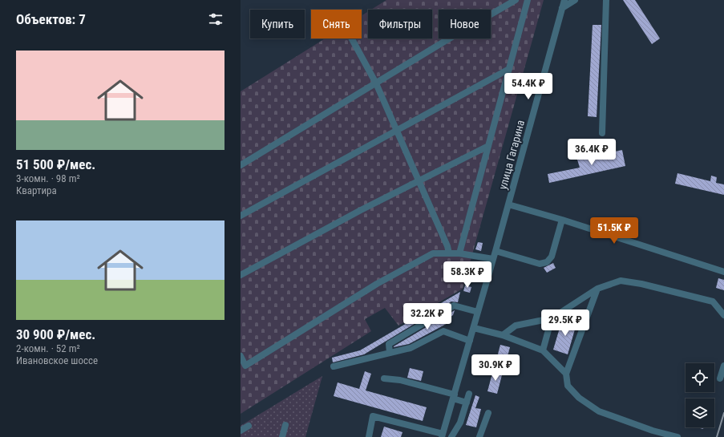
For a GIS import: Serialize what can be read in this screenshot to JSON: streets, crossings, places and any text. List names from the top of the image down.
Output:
{
  "streets": {
    "street": ["улица Гагарина"]
  },
  "page": {
    "heading": "Объектов: 7",
    "chip": [
      "Купить",
      "Снять",
      "Фильтры",
      "Новое"
    ],
    "list": [
      {
        "name": "51 500 ₽/мес.",
        "note": "3-комн. · 98 m² · Квартира"
      },
      {
        "name": "30 900 ₽/мес.",
        "note": "2-комн. · 52 m² · Ивановское шоссе"
      }
    ],
    "price": [
      "54.4K ₽",
      "36.4K ₽",
      "51.5K ₽",
      "58.3K ₽",
      "32.2K ₽",
      "29.5K ₽",
      "30.9K ₽"
    ]
  }
}
